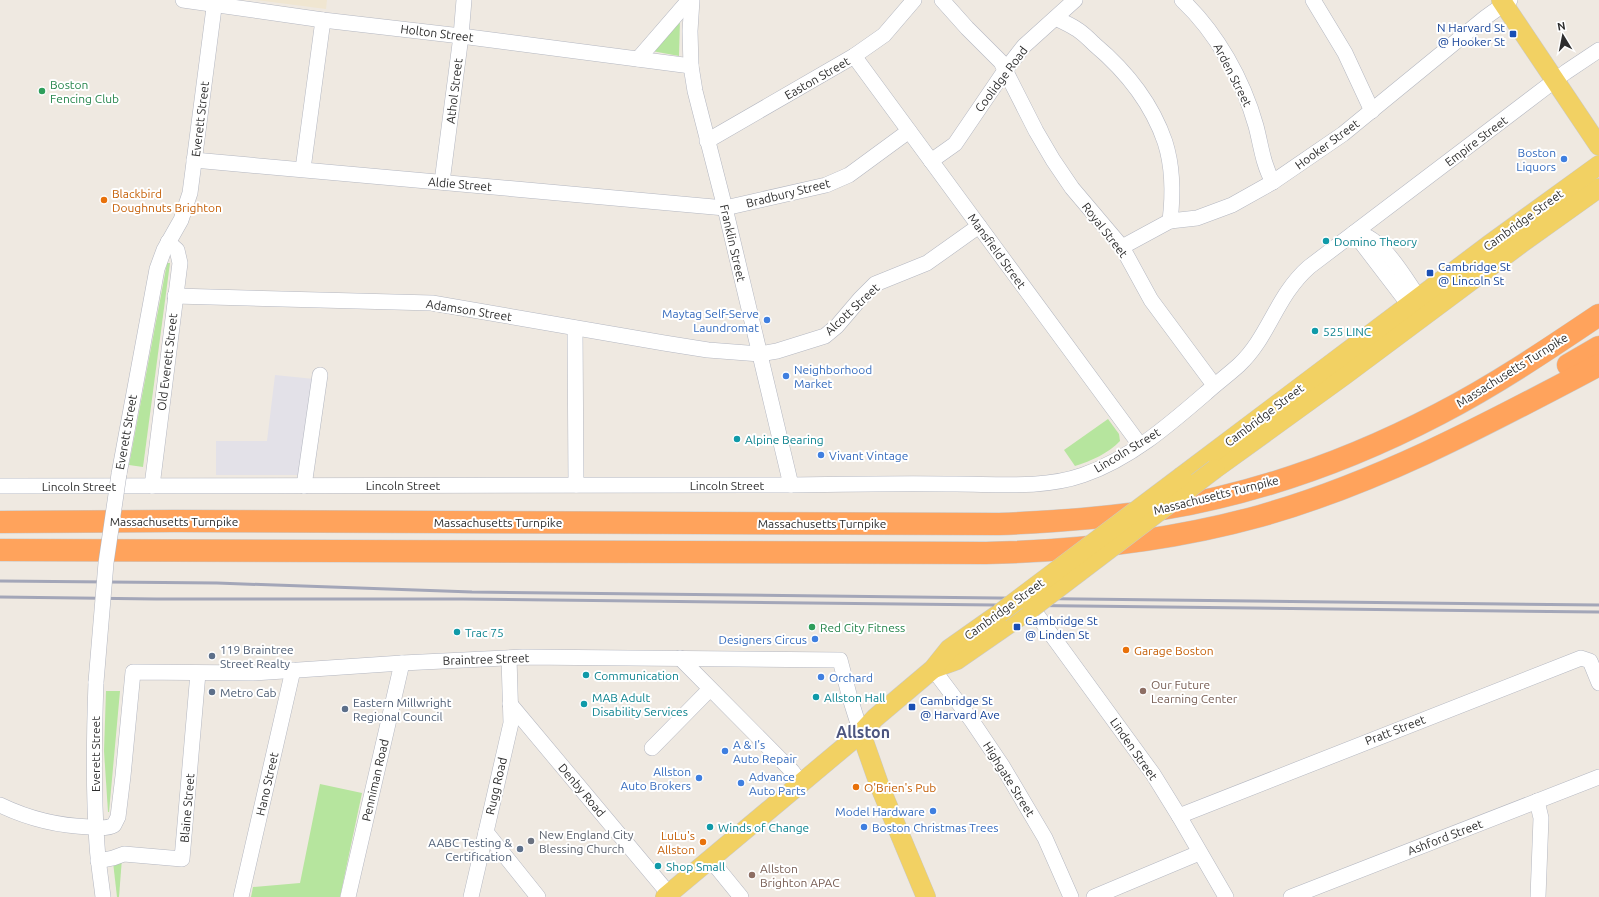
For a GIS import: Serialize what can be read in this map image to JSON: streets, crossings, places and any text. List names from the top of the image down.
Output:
{
  "streets": {
    "highway": ["Massachusetts Turnpike"],
    "main road": ["Cambridge Street"],
    "street": [
      "Holton Street",
      "Arden Street",
      "Easton Street",
      "Coolidge Road",
      "Athol Street",
      "Everett Street",
      "Empire Street",
      "Hooker Street",
      "Aldie Street",
      "Bradbury Street",
      "Royal Street",
      "Franklin Street",
      "Mansfield Street",
      "Alcott Street",
      "Adamson Street",
      "Old Everett Street",
      "Lincoln Street",
      "Braintree Street",
      "Pratt Street",
      "Linden Street",
      "Highgate Street",
      "Penniman Road",
      "Hano Street",
      "Rugg Road",
      "Denby Road",
      "Blaine Street",
      "Ashford Street"
    ]
  },
  "crossings": [
    ["Holton Street", "Athol Street"],
    ["Holton Street", "Everett Street"],
    ["Holton Street", "Franklin Street"],
    ["Arden Street", "Hooker Street"],
    ["Easton Street", "Franklin Street"],
    ["Easton Street", "Mansfield Street"],
    ["Coolidge Road", "Royal Street"],
    ["Coolidge Road", "Mansfield Street"],
    ["Athol Street", "Aldie Street"],
    ["Everett Street", "Aldie Street"],
    ["Everett Street", "Old Everett Street"],
    ["Everett Street", "Braintree Street"],
    ["Everett Street", "Blaine Street"],
    ["Empire Street", "Lincoln Street"],
    ["Hooker Street", "Royal Street"],
    ["Aldie Street", "Bradbury Street"],
    ["Aldie Street", "Franklin Street"],
    ["Bradbury Street", "Franklin Street"],
    ["Bradbury Street", "Mansfield Street"],
    ["Cambridge Street", "Braintree Street"],
    ["Cambridge Street", "Linden Street"],
    ["Cambridge Street", "Highgate Street"],
    ["Cambridge Street", "Denby Road"],
    ["Royal Street", "Lincoln Street"],
    ["Franklin Street", "Alcott Street"],
    ["Franklin Street", "Adamson Street"],
    ["Franklin Street", "Lincoln Street"],
    ["Mansfield Street", "Alcott Street"],
    ["Mansfield Street", "Lincoln Street"],
    ["Alcott Street", "Adamson Street"],
    ["Adamson Street", "Old Everett Street"],
    ["Old Everett Street", "Lincoln Street"],
    ["Braintree Street", "Penniman Road"],
    ["Braintree Street", "Hano Street"],
    ["Braintree Street", "Rugg Road"],
    ["Braintree Street", "Blaine Street"],
    ["Pratt Street", "Linden Street"],
    ["Rugg Road", "Denby Road"]
  ],
  "districts": ["Allston"],
  "places": {
    "transit": [
      "N Harvard St @ Hooker St",
      "Cambridge St @ Lincoln St",
      "Cambridge St @ Linden St",
      "Cambridge St @ Harvard Ave"
    ],
    "other": [
      "Boston Fencing Club",
      "Boston Liquors",
      "Blackbird Doughnuts Brighton",
      "Domino Theory",
      "Maytag Self-Serve Laundromat",
      "525 LINC",
      "Neighborhood Market",
      "Alpine Bearing",
      "Vivant Vintage",
      "Red City Fitness",
      "Trac 75",
      "Designers Circus",
      "Garage Boston",
      "119 Braintree Street Realty",
      "Communication",
      "Orchard",
      "Our Future Learning Center",
      "Metro Cab",
      "Allston Hall",
      "MAB Adult Disability Services",
      "Eastern Millwright Regional Council",
      "A & I's Auto Repair",
      "Allston Auto Brokers",
      "Advance Auto Parts",
      "O'Brien's Pub",
      "Model Hardware",
      "Winds of Change",
      "Boston Christmas Trees",
      "New England City Blessing Church",
      "LuLu's Allston",
      "AABC Testing & Certification",
      "Shop Small",
      "Allston Brighton APAC"
    ]
  },
  "north": "top"
}
